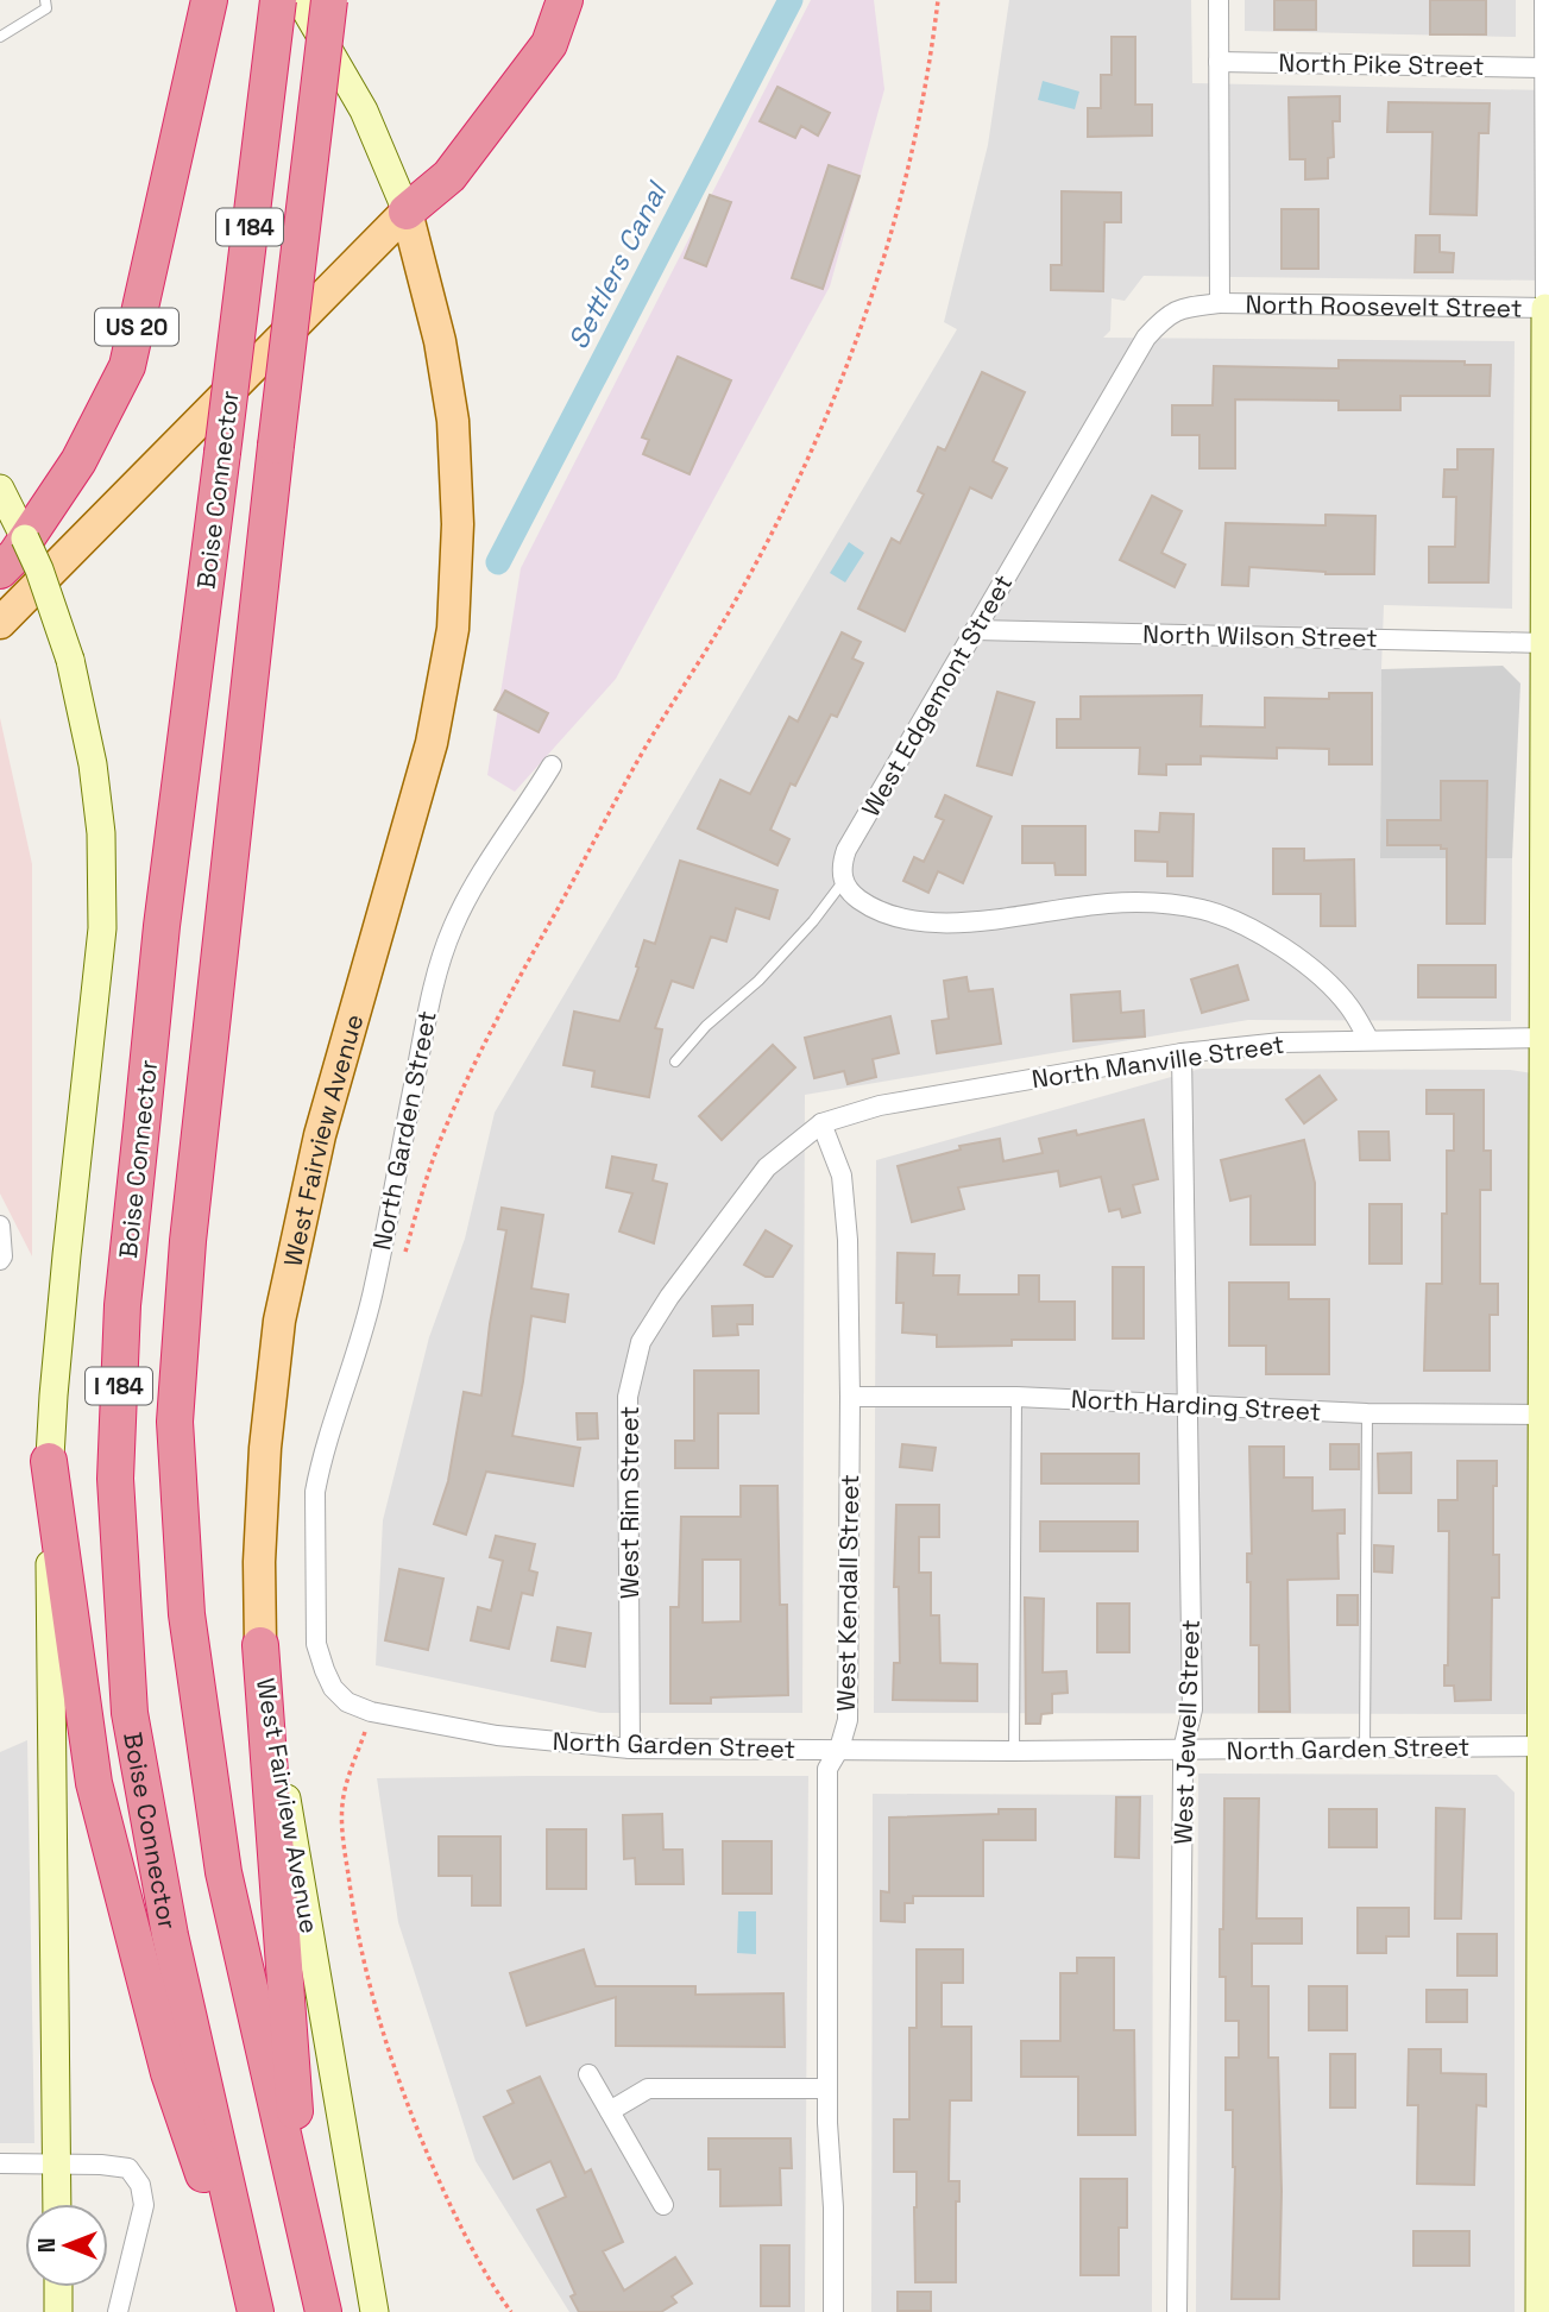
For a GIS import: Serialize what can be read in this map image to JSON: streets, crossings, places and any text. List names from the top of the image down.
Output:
{
  "streets": {
    "highway": ["I 184", "US 20", "Boise Connector"],
    "main road": ["West Fairview Avenue"],
    "street": [
      "North Pike Street",
      "North Roosevelt Street",
      "North Wilson Street",
      "West Edgemont Street",
      "North Manville Street",
      "North Garden Street",
      "North Harding Street",
      "West Rim Street",
      "West Kendall Street",
      "West Jewell Street"
    ]
  },
  "crossings": [
    ["North Roosevelt Street", "West Edgemont Street"],
    ["North Wilson Street", "West Edgemont Street"],
    ["North Manville Street", "West Rim Street"],
    ["North Manville Street", "West Kendall Street"],
    ["North Manville Street", "West Jewell Street"],
    ["North Garden Street", "West Rim Street"],
    ["North Garden Street", "West Kendall Street"],
    ["North Garden Street", "West Jewell Street"],
    ["North Harding Street", "West Kendall Street"],
    ["North Harding Street", "West Jewell Street"],
    ["West Rim Street", "West Kendall Street"]
  ],
  "water": ["Settlers Canal"],
  "north": "left"
}
